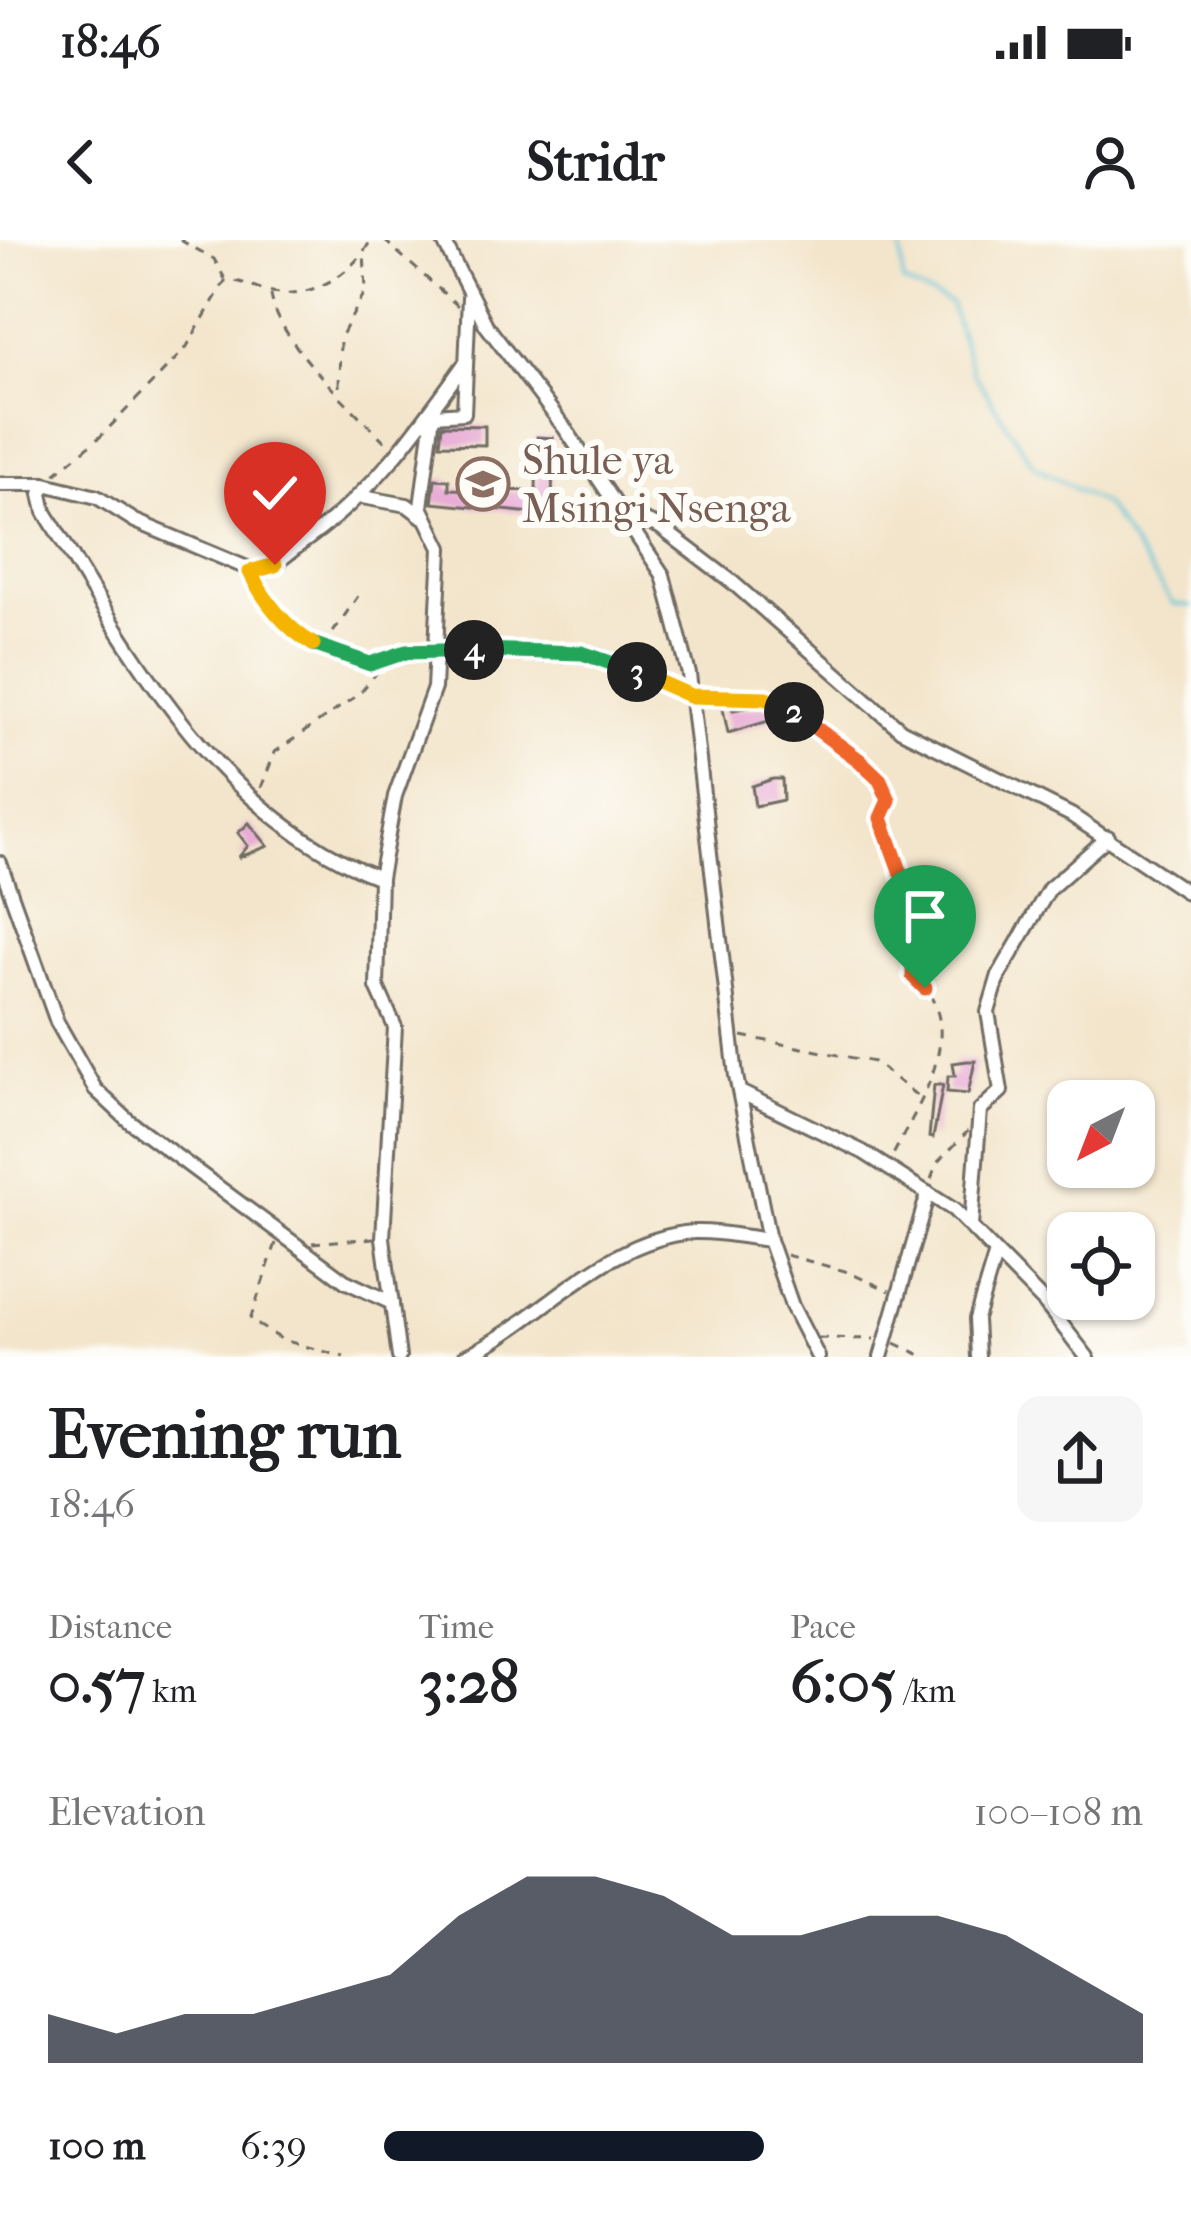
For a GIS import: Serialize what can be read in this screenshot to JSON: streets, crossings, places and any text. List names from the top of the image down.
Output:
{
  "places": {
    "school or university": ["Shule ya Msingi Nsenga"]
  },
  "north": "bottom left",
  "page": {
    "status": "18:46",
    "header": "Stridr",
    "pins": ["4", "3", "2"],
    "heading": ["Evening run", "18:46"],
    "stats": [
      ["Distance", "0.57 km"],
      ["Time", "3:28"],
      ["Pace", "6:05 /km"]
    ],
    "chart": ["Elevation", "100–108 m"],
    "list": [
      {
        "name": "100 m",
        "note": "6:39"
      }
    ]
  }
}
